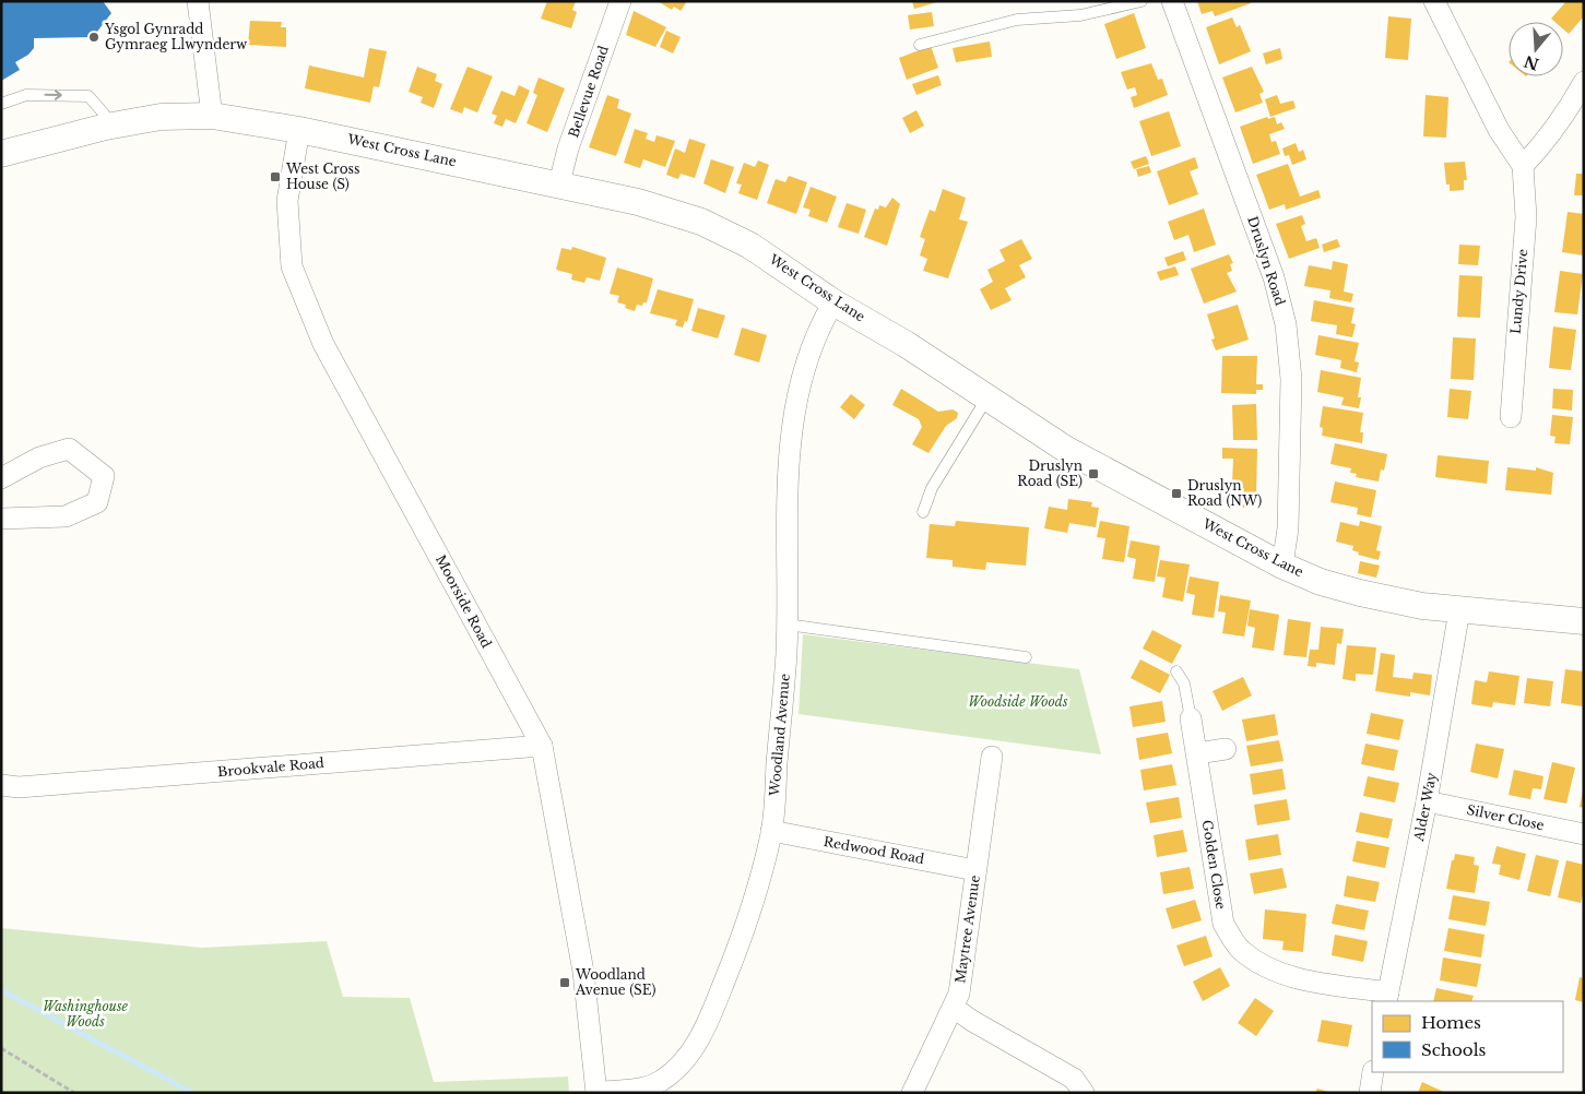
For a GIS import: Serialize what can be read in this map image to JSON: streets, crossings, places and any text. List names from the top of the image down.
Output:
{
  "streets": {
    "street": [
      "Bellevue Road",
      "West Cross Lane",
      "Druslyn Road",
      "Lundy Drive",
      "Moorside Road",
      "Woodland Avenue",
      "Brookvale Road",
      "Alder Way",
      "Silver Close",
      "Redwood Road",
      "Golden Close",
      "Maytree Avenue"
    ]
  },
  "crossings": [
    ["Bellevue Road", "West Cross Lane"],
    ["West Cross Lane", "Druslyn Road"],
    ["West Cross Lane", "Moorside Road"],
    ["West Cross Lane", "Woodland Avenue"],
    ["West Cross Lane", "Alder Way"],
    ["Moorside Road", "Woodland Avenue"],
    ["Moorside Road", "Brookvale Road"],
    ["Woodland Avenue", "Redwood Road"],
    ["Alder Way", "Silver Close"],
    ["Alder Way", "Golden Close"],
    ["Redwood Road", "Maytree Avenue"]
  ],
  "parks": ["Woodside Woods", "Washinghouse Woods"],
  "places": {
    "other": ["Ysgol Gynradd Gymraeg Llwynderw"],
    "transit": [
      "West Cross House (S)",
      "Druslyn Road (SE)",
      "Druslyn Road (NW)",
      "Woodland Avenue (SE)"
    ]
  },
  "legend": ["Homes", "Schools"],
  "north": "bottom"
}
